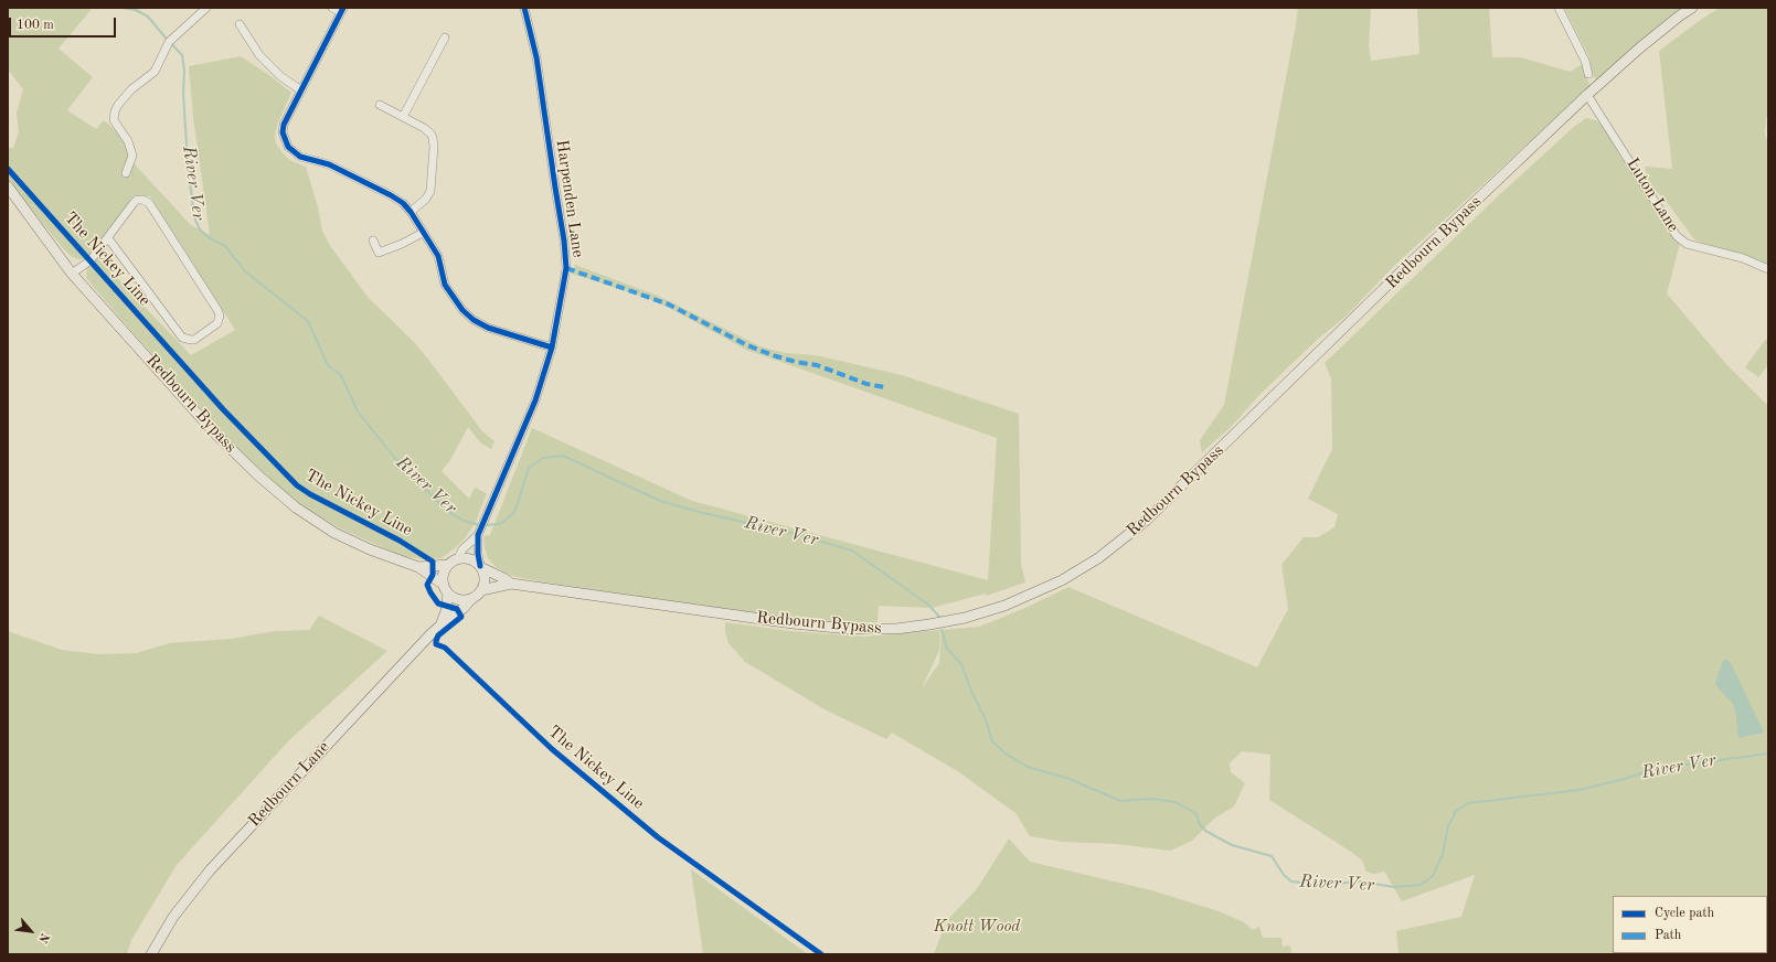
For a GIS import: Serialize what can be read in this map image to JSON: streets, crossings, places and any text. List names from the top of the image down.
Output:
{
  "streets": {
    "main road": ["Redbourn Bypass", "Redbourn Lane"],
    "street": ["Luton Lane", "Harpenden Lane"],
    "cycle path": ["The Nickey Line"]
  },
  "crossings": [
    ["Luton Lane", "Redbourn Bypass"],
    ["Harpenden Lane", "Redbourn Bypass"],
    ["Harpenden Lane", "Redbourn Lane"],
    ["Redbourn Bypass", "Redbourn Lane"]
  ],
  "water": ["River Ver"],
  "parks": ["Knott Wood"],
  "legend": ["Cycle path", "Path"],
  "scale_bar": "100 m",
  "north": "bottom right"
}
